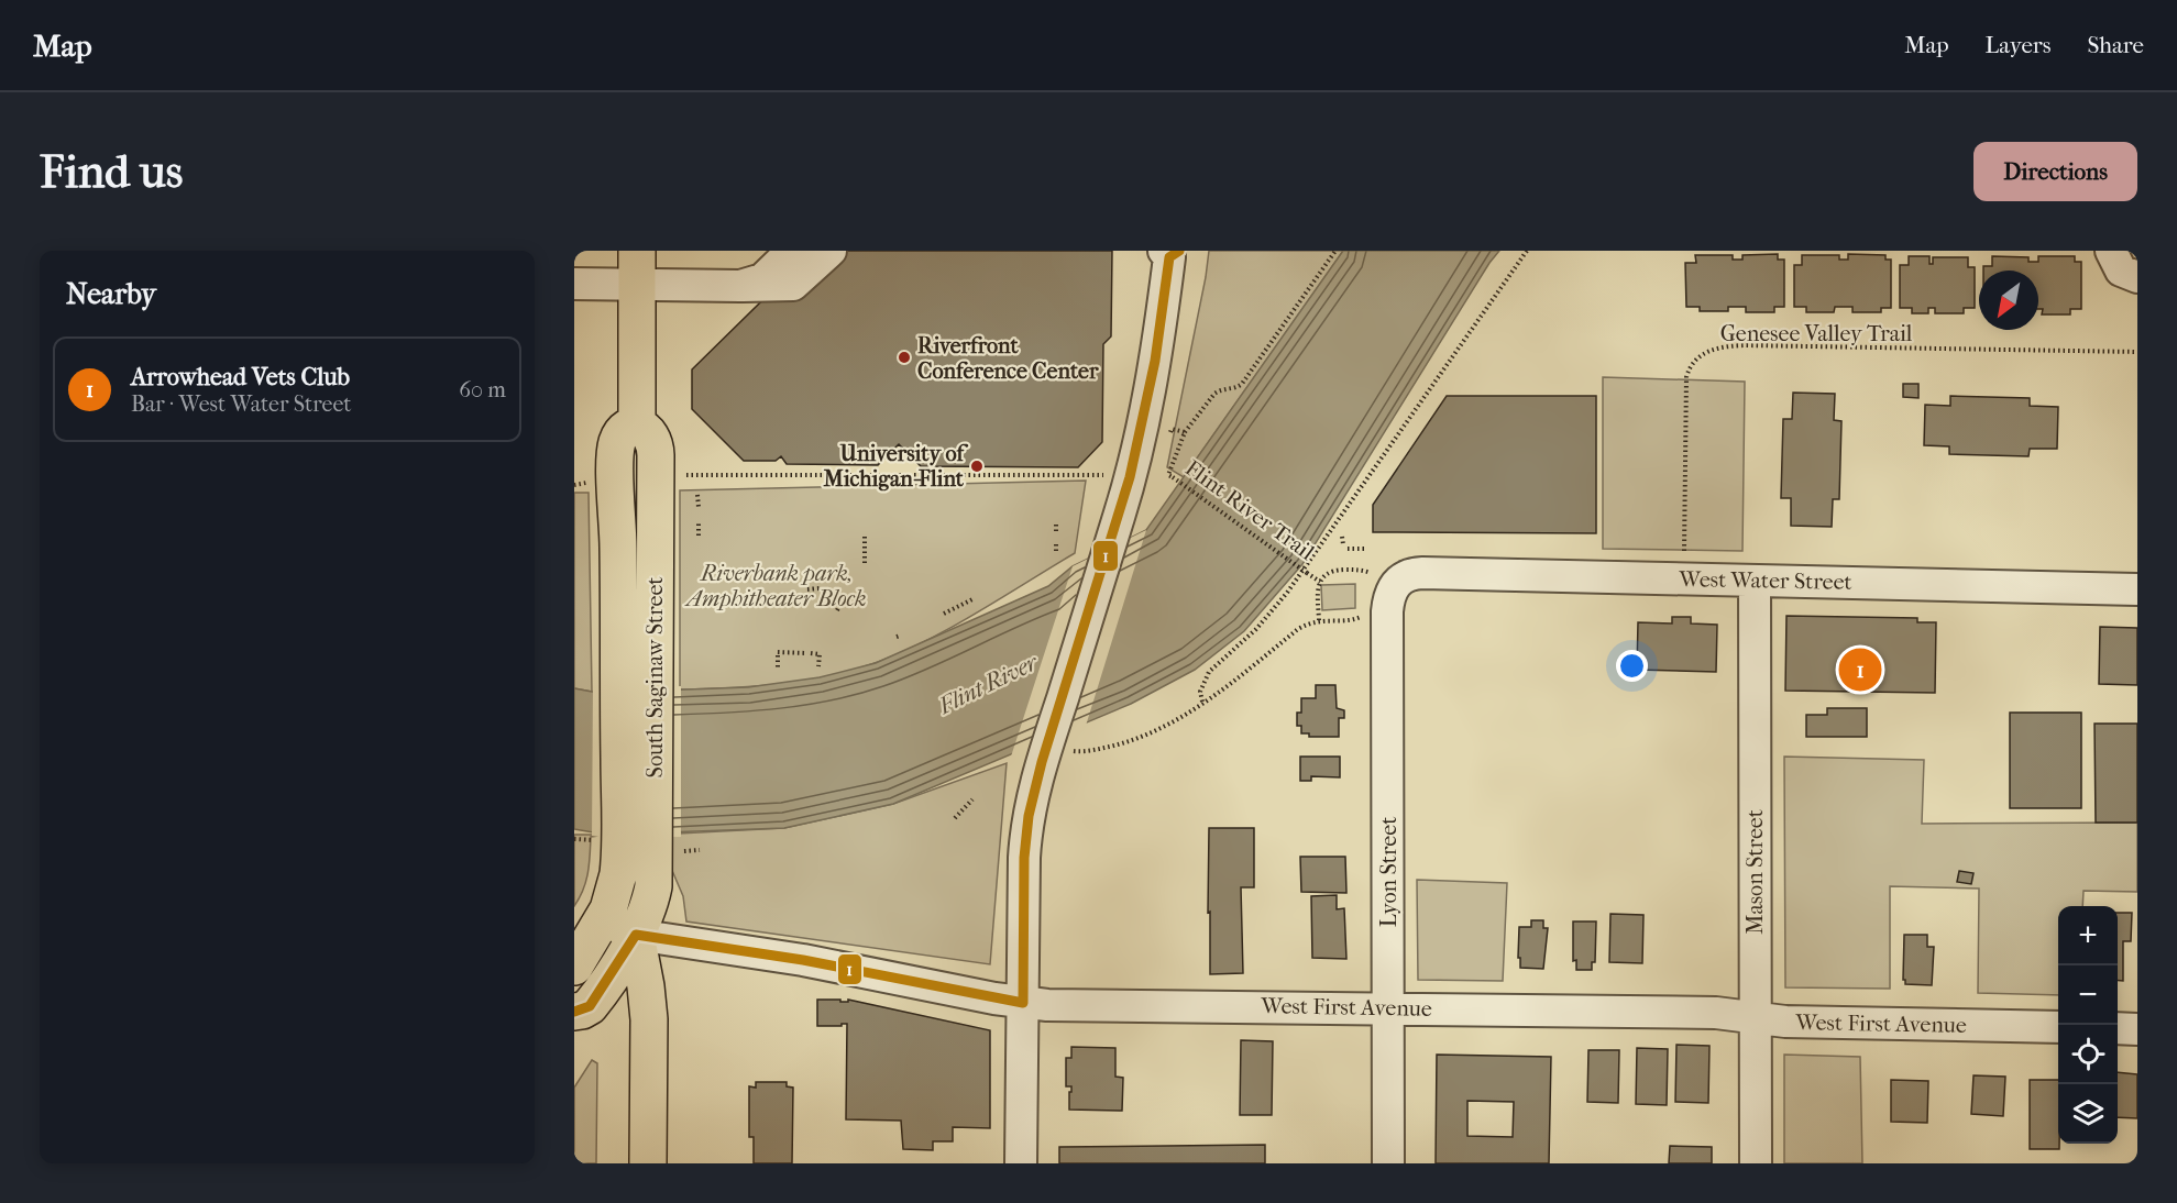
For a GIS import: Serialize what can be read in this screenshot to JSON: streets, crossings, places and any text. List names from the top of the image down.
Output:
{
  "streets": {
    "main road": ["South Saginaw Street"],
    "street": [
      "West Water Street",
      "Lyon Street",
      "Mason Street",
      "West First Avenue"
    ],
    "path": ["Genesee Valley Trail", "Flint River Trail"]
  },
  "crossings": [
    ["Flint River Trail", "West Water Street"],
    ["Flint River Trail", "Lyon Street"],
    ["West Water Street", "Lyon Street"],
    ["West Water Street", "Mason Street"],
    ["South Saginaw Street", "West First Avenue"],
    ["Lyon Street", "West First Avenue"],
    ["Mason Street", "West First Avenue"]
  ],
  "water": ["Flint River"],
  "parks": ["Riverbank park, Amphitheater Block"],
  "places": ["Riverfront Conference Center", "University of Michigan-Flint"],
  "lines": ["transit line 1"],
  "north": "bottom left",
  "page": {
    "header": "Map",
    "nav": ["Map", "Layers", "Share"],
    "buttons": "Directions",
    "title": "Find us",
    "heading": "Nearby",
    "list": [
      {
        "mark": "1",
        "name": "Arrowhead Vets Club",
        "note": "Bar · West Water Street",
        "value": "60 m"
      }
    ],
    "pins": "1",
    "map_buttons": ["+", "−"]
  }
}
